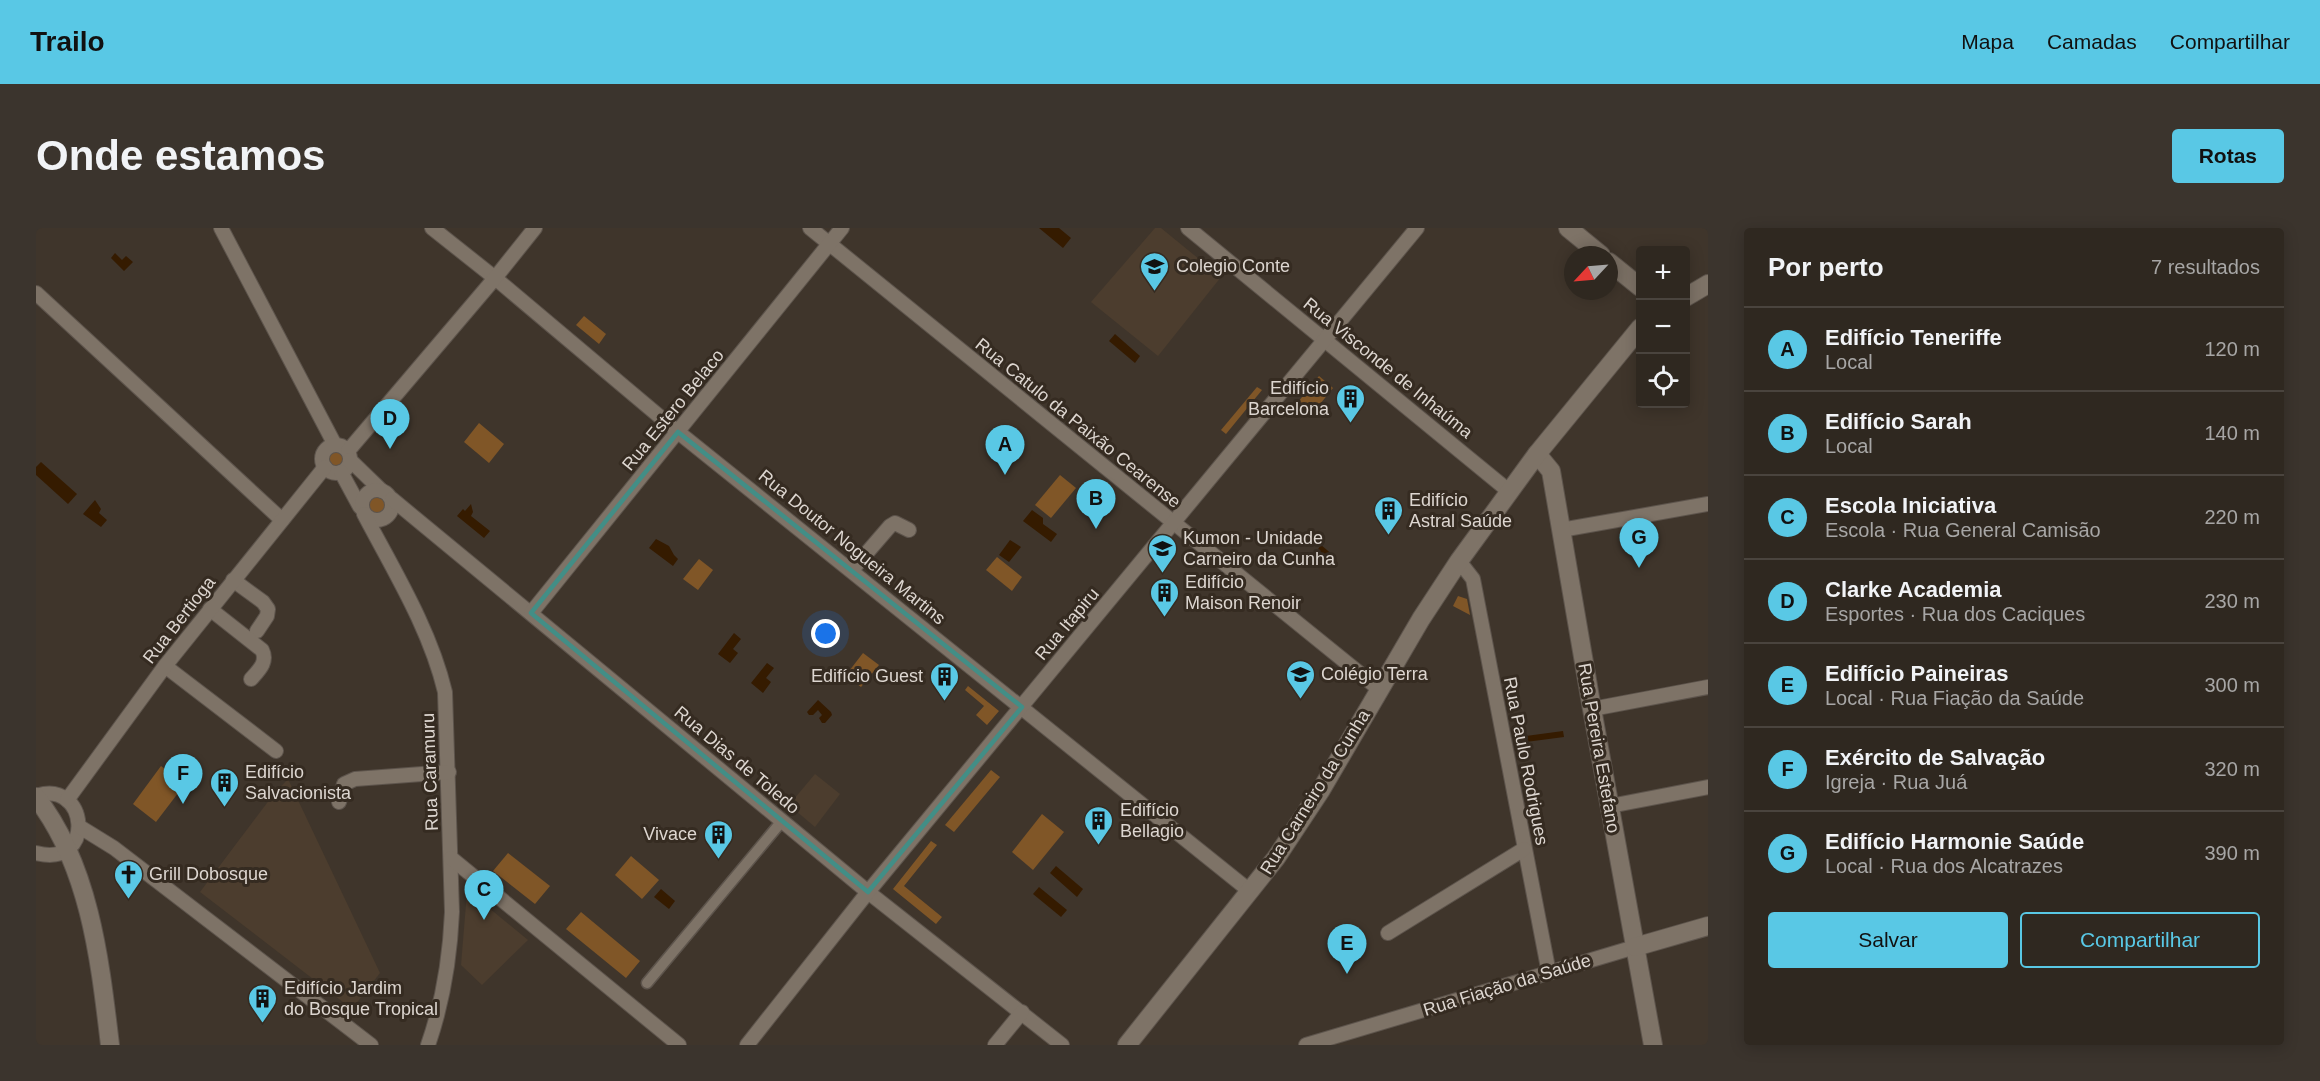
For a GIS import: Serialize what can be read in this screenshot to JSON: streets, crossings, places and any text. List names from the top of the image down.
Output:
{
  "streets": {
    "street": [
      "Rua Visconde de Inhaúma",
      "Rua Estero Belaco",
      "Rua Catulo da Paixão Cearense",
      "Rua Doutor Nogueira Martins",
      "Rua Bertioga",
      "Rua Itapiru",
      "Rua Pereira Estefano",
      "Rua Dias de Toledo",
      "Rua Paulo Rodrigues",
      "Rua Caramuru",
      "Rua Carneiro da Cunha",
      "Rua Fiação da Saúde"
    ]
  },
  "crossings": [
    ["Rua Visconde de Inhaúma", "Rua Itapiru"],
    ["Rua Visconde de Inhaúma", "Rua Carneiro da Cunha"],
    ["Rua Estero Belaco", "Rua Catulo da Paixão Cearense"],
    ["Rua Estero Belaco", "Rua Doutor Nogueira Martins"],
    ["Rua Estero Belaco", "Rua Dias de Toledo"],
    ["Rua Catulo da Paixão Cearense", "Rua Itapiru"],
    ["Rua Catulo da Paixão Cearense", "Rua Carneiro da Cunha"],
    ["Rua Doutor Nogueira Martins", "Rua Itapiru"],
    ["Rua Doutor Nogueira Martins", "Rua Carneiro da Cunha"],
    ["Rua Bertioga", "Rua Dias de Toledo"],
    ["Rua Bertioga", "Rua Caramuru"],
    ["Rua Itapiru", "Rua Dias de Toledo"],
    ["Rua Pereira Estefano", "Rua Carneiro da Cunha"],
    ["Rua Pereira Estefano", "Rua Fiação da Saúde"],
    ["Rua Dias de Toledo", "Rua Caramuru"],
    ["Rua Paulo Rodrigues", "Rua Carneiro da Cunha"],
    ["Rua Paulo Rodrigues", "Rua Fiação da Saúde"]
  ],
  "places": {
    "school or university": ["Colegio Conte", "Kumon - Unidade Carneiro da Cunha", "Colégio Terra"],
    "building": [
      "Edifício Barcelona",
      "Edifício Astral Saúde",
      "Edifício Maison Renoir",
      "Edifício Guest",
      "Edifício Salvacionista",
      "Edifício Bellagio",
      "Vivace",
      "Edifício Jardim do Bosque Tropical"
    ],
    "church": ["Grill Dobosque"]
  },
  "north": "bottom left",
  "page": {
    "header": "Trailo",
    "nav": ["Mapa", "Camadas", "Compartilhar"],
    "buttons": [
      "Rotas",
      ["Salvar", "Compartilhar"]
    ],
    "title": "Onde estamos",
    "heading": ["Por perto", "7 resultados"],
    "map_buttons": ["+", "−"],
    "list": [
      {
        "mark": "A",
        "name": "Edifício Teneriffe",
        "note": "Local",
        "value": "120 m"
      },
      {
        "mark": "B",
        "name": "Edifício Sarah",
        "note": "Local",
        "value": "140 m"
      },
      {
        "mark": "C",
        "name": "Escola Iniciativa",
        "note": "Escola · Rua General Camisão",
        "value": "220 m"
      },
      {
        "mark": "D",
        "name": "Clarke Academia",
        "note": "Esportes · Rua dos Caciques",
        "value": "230 m"
      },
      {
        "mark": "E",
        "name": "Edifício Paineiras",
        "note": "Local · Rua Fiação da Saúde",
        "value": "300 m"
      },
      {
        "mark": "F",
        "name": "Exército de Salvação",
        "note": "Igreja · Rua Juá",
        "value": "320 m"
      },
      {
        "mark": "G",
        "name": "Edifício Harmonie Saúde",
        "note": "Local · Rua dos Alcatrazes",
        "value": "390 m"
      }
    ],
    "pins": [
      "D",
      "A",
      "B",
      "G",
      "F",
      "C",
      "E"
    ]
  }
}
